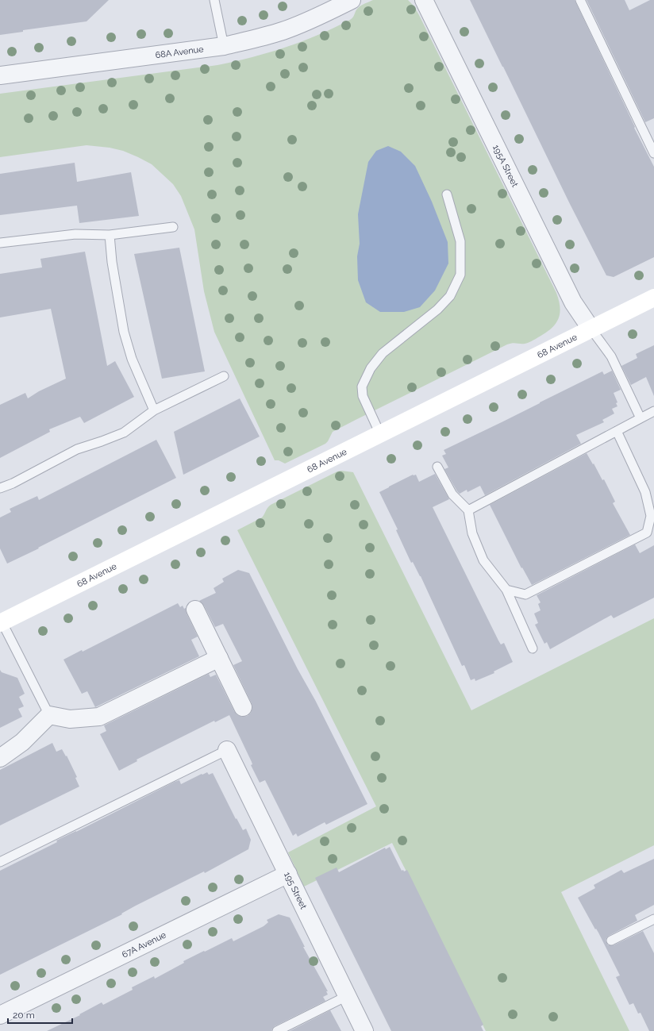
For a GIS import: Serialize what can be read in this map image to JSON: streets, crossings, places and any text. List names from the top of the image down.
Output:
{
  "streets": {
    "street": [
      "68A Avenue",
      "195A Street",
      "68 Avenue",
      "195 Street",
      "67A Avenue"
    ]
  },
  "crossings": [
    ["195A Street", "68 Avenue"],
    ["195 Street", "67A Avenue"]
  ],
  "scale_bar": "20 m"
}
